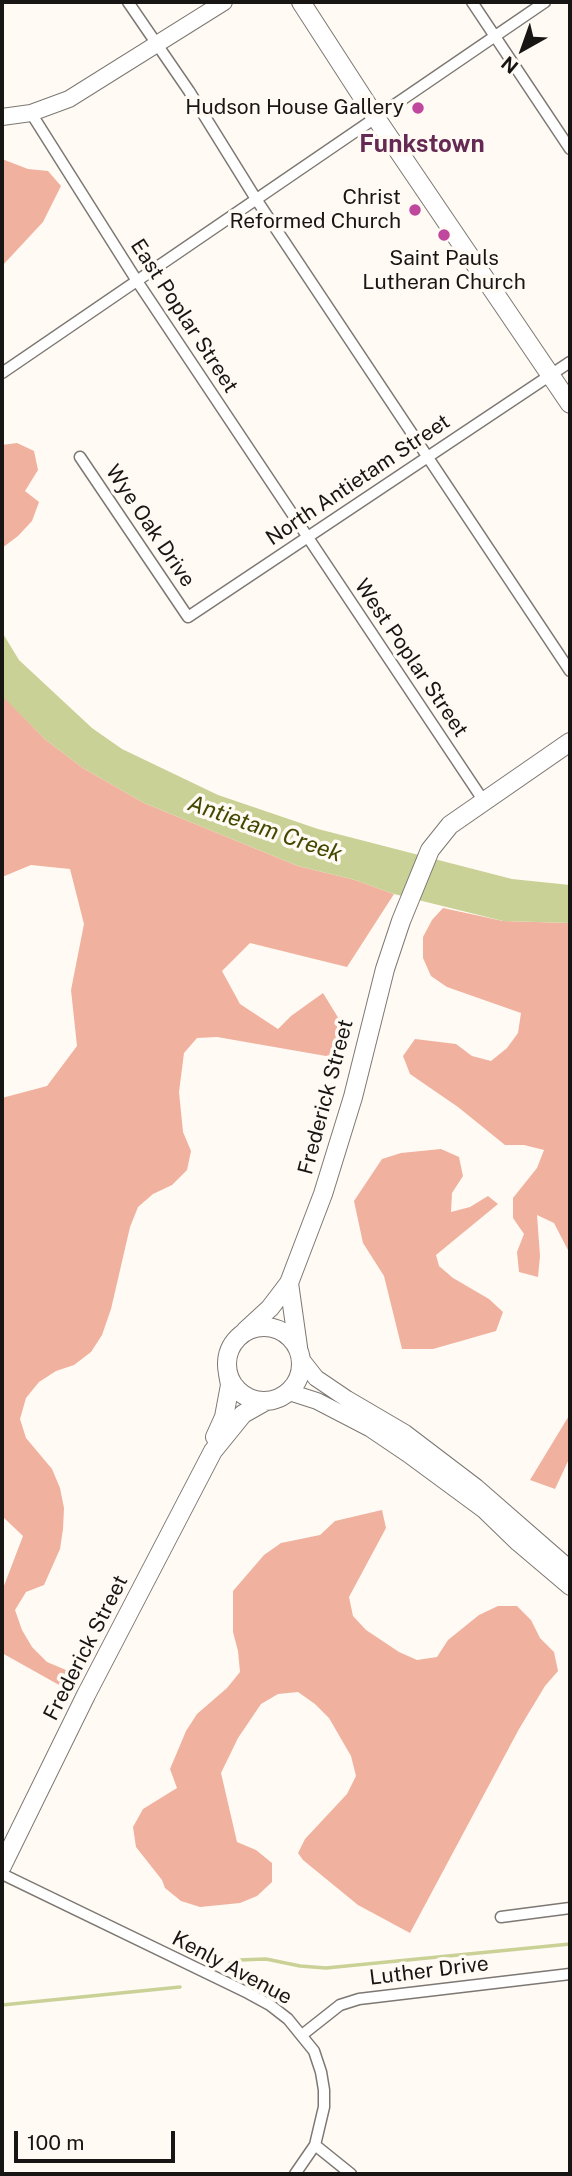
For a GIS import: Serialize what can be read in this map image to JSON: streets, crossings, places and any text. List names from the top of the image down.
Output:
{
  "streets": {
    "main road": ["Frederick Street"],
    "street": [
      "East Poplar Street",
      "North Antietam Street",
      "Wye Oak Drive",
      "West Poplar Street",
      "Kenly Avenue",
      "Luther Drive"
    ]
  },
  "crossings": [
    ["East Poplar Street", "North Antietam Street"],
    ["East Poplar Street", "West Poplar Street"],
    ["North Antietam Street", "Wye Oak Drive"],
    ["North Antietam Street", "West Poplar Street"],
    ["West Poplar Street", "Frederick Street"],
    ["Kenly Avenue", "Luther Drive"]
  ],
  "districts": ["Funkstown"],
  "water": ["Antietam Creek"],
  "places": ["Hudson House Gallery", "Christ Reformed Church", "Saint Pauls Lutheran Church"],
  "scale_bar": "100 m",
  "north": "bottom left"
}
